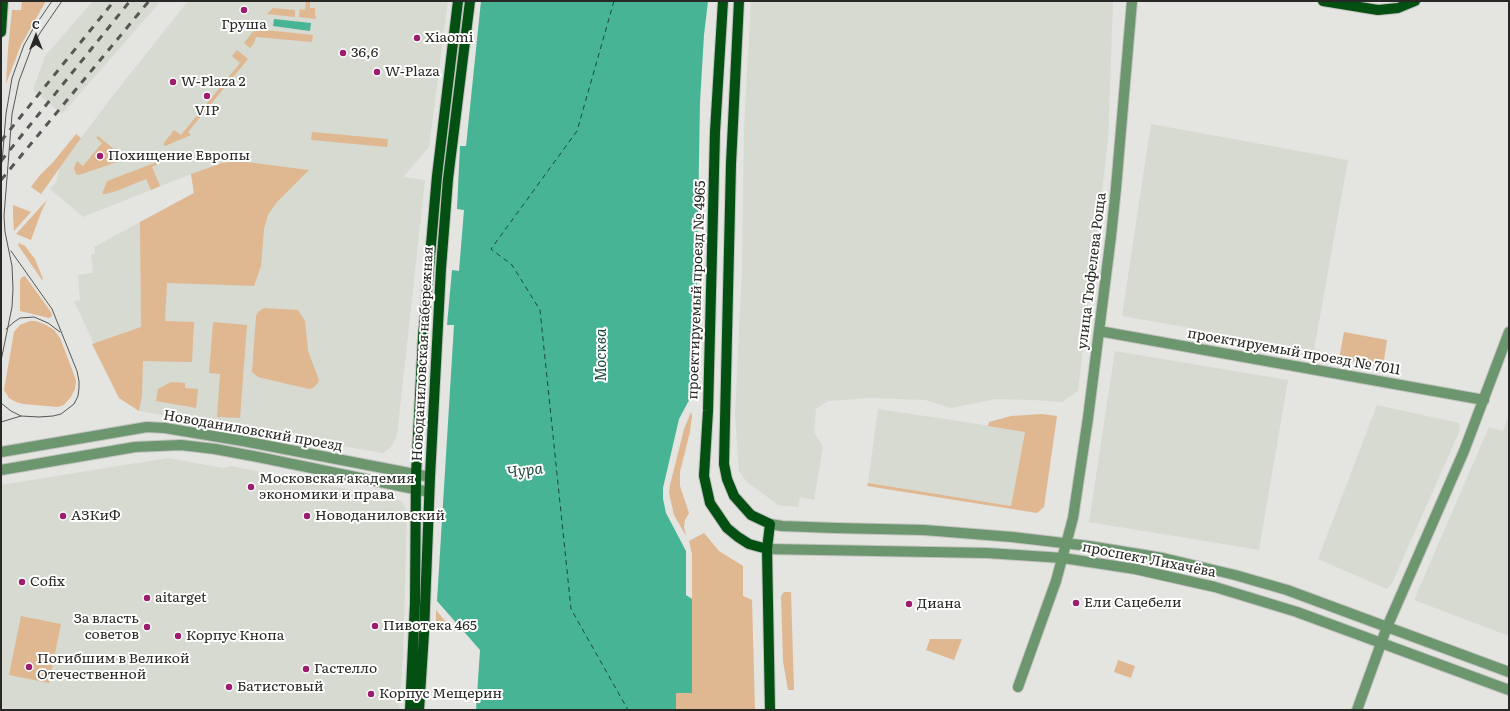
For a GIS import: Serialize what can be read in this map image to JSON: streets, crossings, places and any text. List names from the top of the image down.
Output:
{
  "streets": {
    "main road": ["проектируемый проезд № 4965", "Новоданиловская набережная"],
    "street": [
      "улица Тюфелева Роща",
      "проектируемый проезд № 7011",
      "Новоданиловский проезд",
      "проспект Лихачёва"
    ]
  },
  "crossings": [
    ["улица Тюфелева Роща", "проектируемый проезд № 7011"],
    ["улица Тюфелева Роща", "проспект Лихачёва"],
    ["проектируемый проезд № 4965", "проспект Лихачёва"],
    ["Новоданиловская набережная", "Новоданиловский проезд"]
  ],
  "water": ["Москва", "Чура"],
  "places": [
    "Груша",
    "Xiaomi",
    "36,6",
    "W-Plaza",
    "W-Plaza 2",
    "VIP",
    "Похищение Европы",
    "Московская академия экономики и права",
    "АЗКиФ",
    "Новоданиловский",
    "Cofix",
    "aitarget",
    "Ели Сацебели",
    "Диана",
    "Пивотека 465",
    "За власть советов",
    "Корпус Кнопа",
    "Погибшим в Великой Отечественной",
    "Гастелло",
    "Батистовый",
    "Корпус Мещерин"
  ],
  "north": "top"
}
